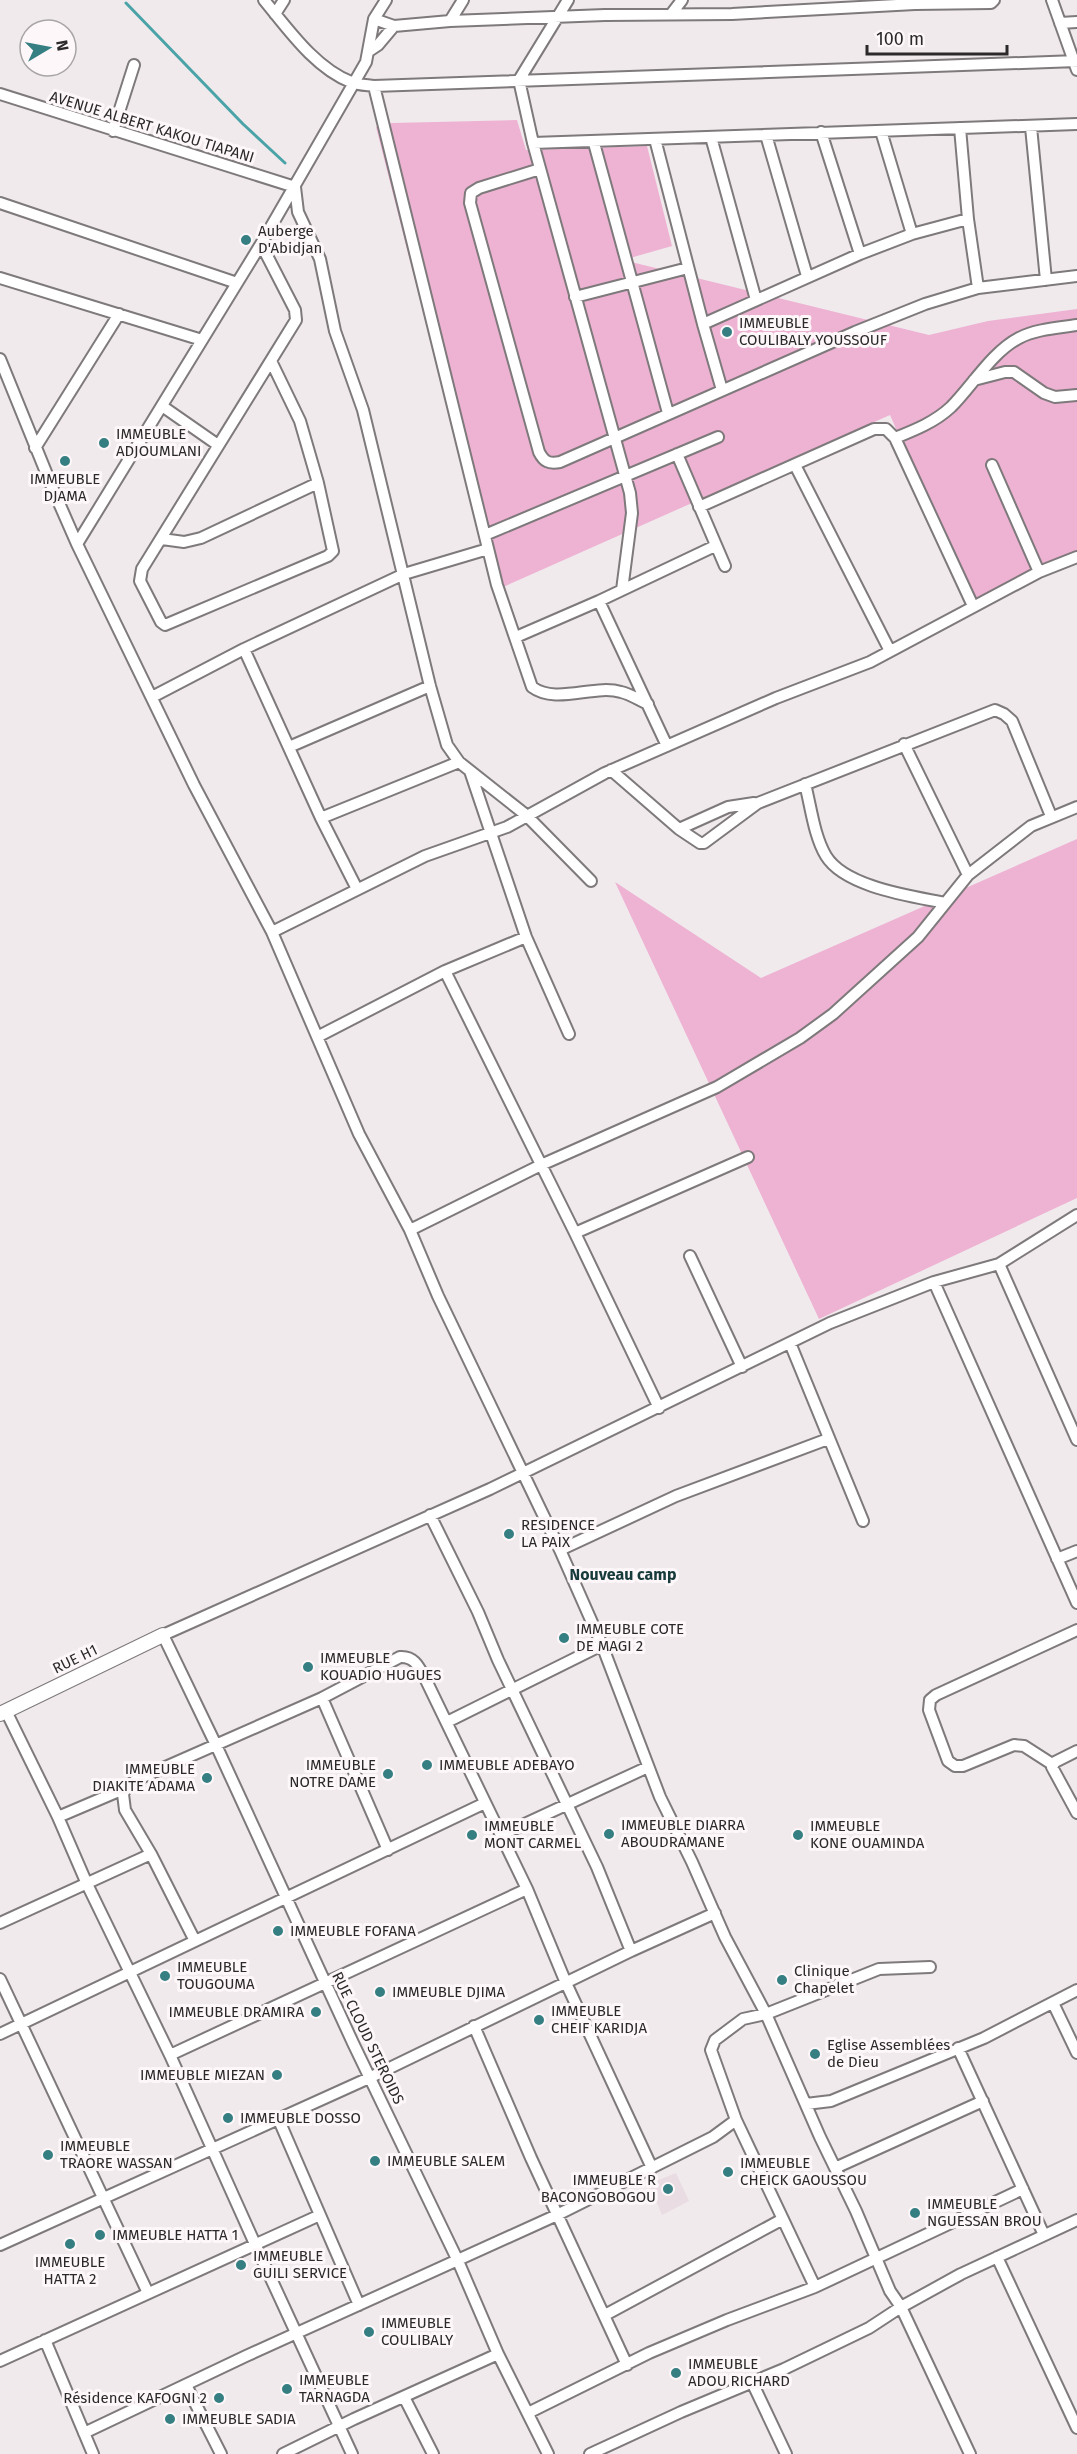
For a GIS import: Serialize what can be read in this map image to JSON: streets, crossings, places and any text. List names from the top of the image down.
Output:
{
  "streets": {
    "street": ["AVENUE ALBERT KAKOU TIAPANI", "RUE H1", "RUE CLOUD STEROIDS"]
  },
  "crossings": [
    ["RUE H1", "RUE CLOUD STEROIDS"]
  ],
  "districts": ["Nouveau camp"],
  "places": [
    "Auberge D'Abidjan",
    "IMMEUBLE COULIBALY YOUSSOUF",
    "IMMEUBLE ADJOUMLANI",
    "IMMEUBLE DJAMA",
    "RESIDENCE LA PAIX",
    "IMMEUBLE COTE DE MAGI 2",
    "IMMEUBLE KOUADIO HUGUES",
    "IMMEUBLE ADEBAYO",
    "IMMEUBLE NOTRE DAME",
    "IMMEUBLE DIAKITE ADAMA",
    "IMMEUBLE DIARRA ABOUDRAMANE",
    "IMMEUBLE MONT CARMEL",
    "IMMEUBLE KONE OUAMINDA",
    "IMMEUBLE FOFANA",
    "IMMEUBLE TOUGOUMA",
    "Clinique Chapelet",
    "IMMEUBLE DJIMA",
    "IMMEUBLE DRAMIRA",
    "IMMEUBLE CHEIF KARIDJA",
    "Eglise Assemblées de Dieu",
    "IMMEUBLE MIEZAN",
    "IMMEUBLE DOSSO",
    "IMMEUBLE TRAORE WASSAN",
    "IMMEUBLE SALEM",
    "IMMEUBLE CHEICK GAOUSSOU",
    "IMMEUBLE R BACONGOBOGOU",
    "IMMEUBLE NGUESSAN BROU",
    "IMMEUBLE HATTA 1",
    "IMMEUBLE HATTA 2",
    "IMMEUBLE GUILI SERVICE",
    "IMMEUBLE COULIBALY",
    "IMMEUBLE ADOU RICHARD",
    "IMMEUBLE TARNAGDA",
    "Résidence KAFOGNI 2",
    "IMMEUBLE SADIA"
  ],
  "scale_bar": "100 m",
  "north": "right"
}
